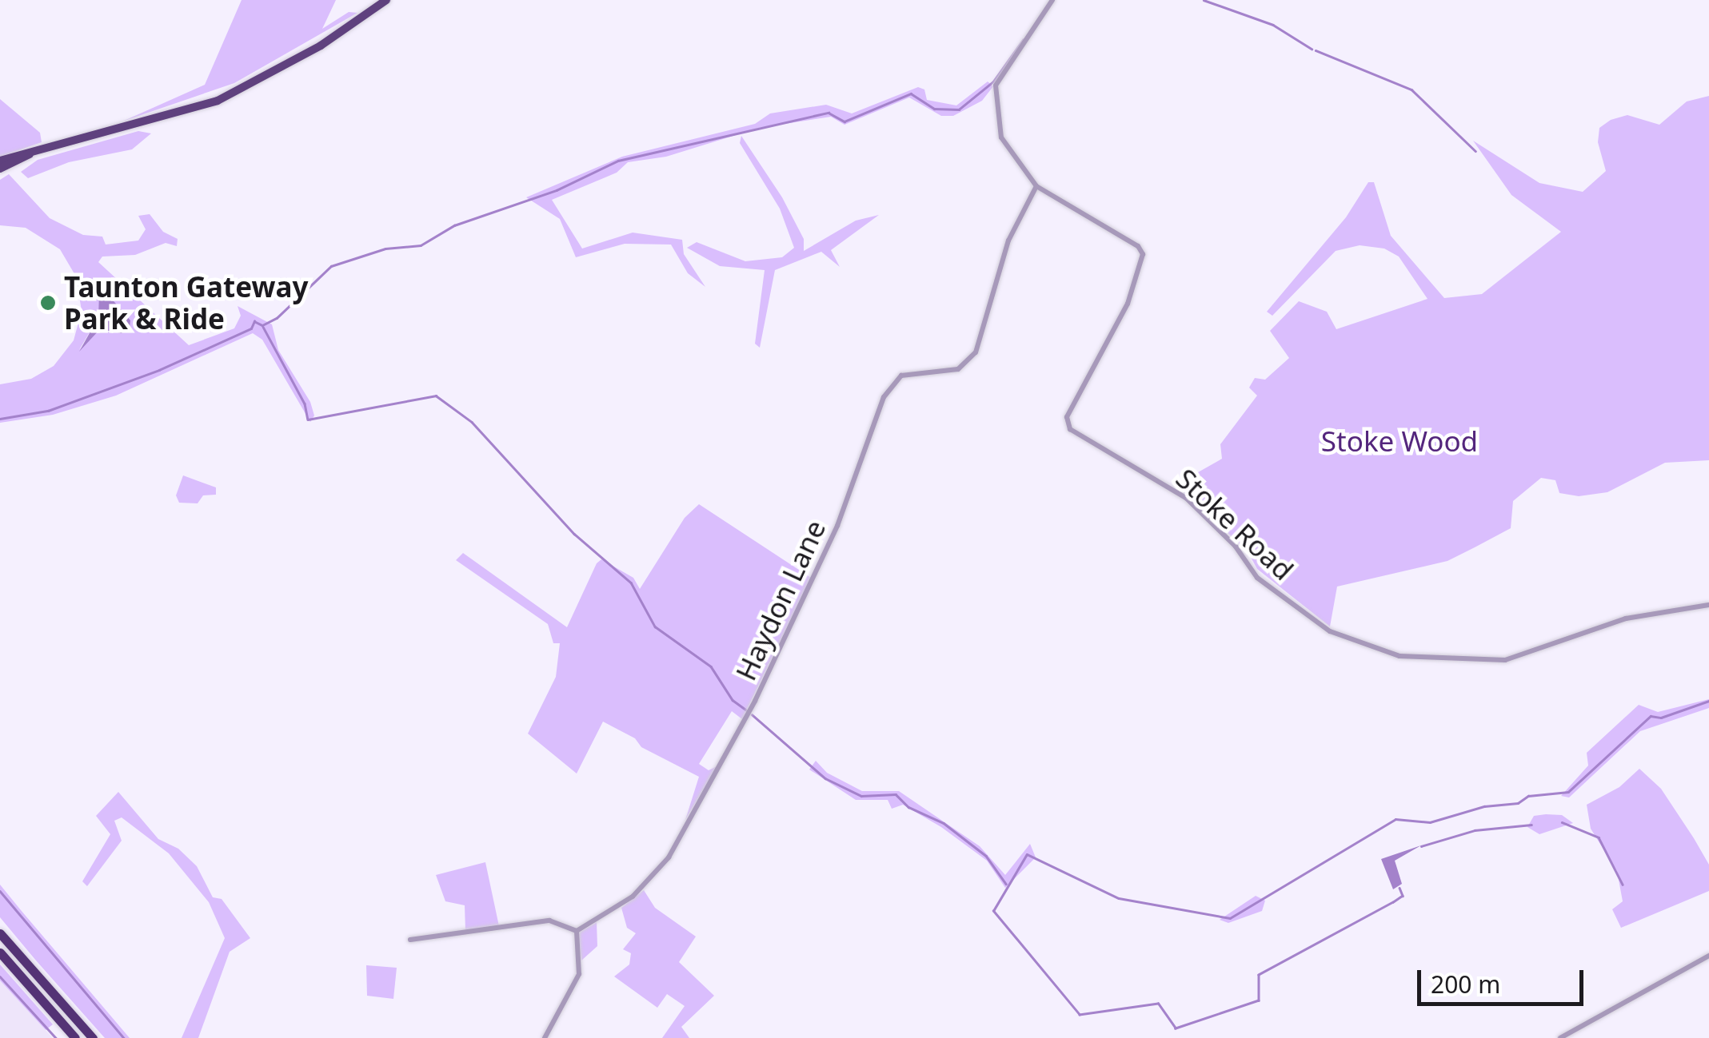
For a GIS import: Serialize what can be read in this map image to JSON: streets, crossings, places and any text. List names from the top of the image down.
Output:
{
  "streets": {
    "street": ["Stoke Road", "Haydon Lane"]
  },
  "crossings": [
    ["Stoke Road", "Haydon Lane"]
  ],
  "parks": ["Stoke Wood"],
  "places": ["Taunton Gateway Park & Ride"],
  "scale_bar": "200 m"
}
